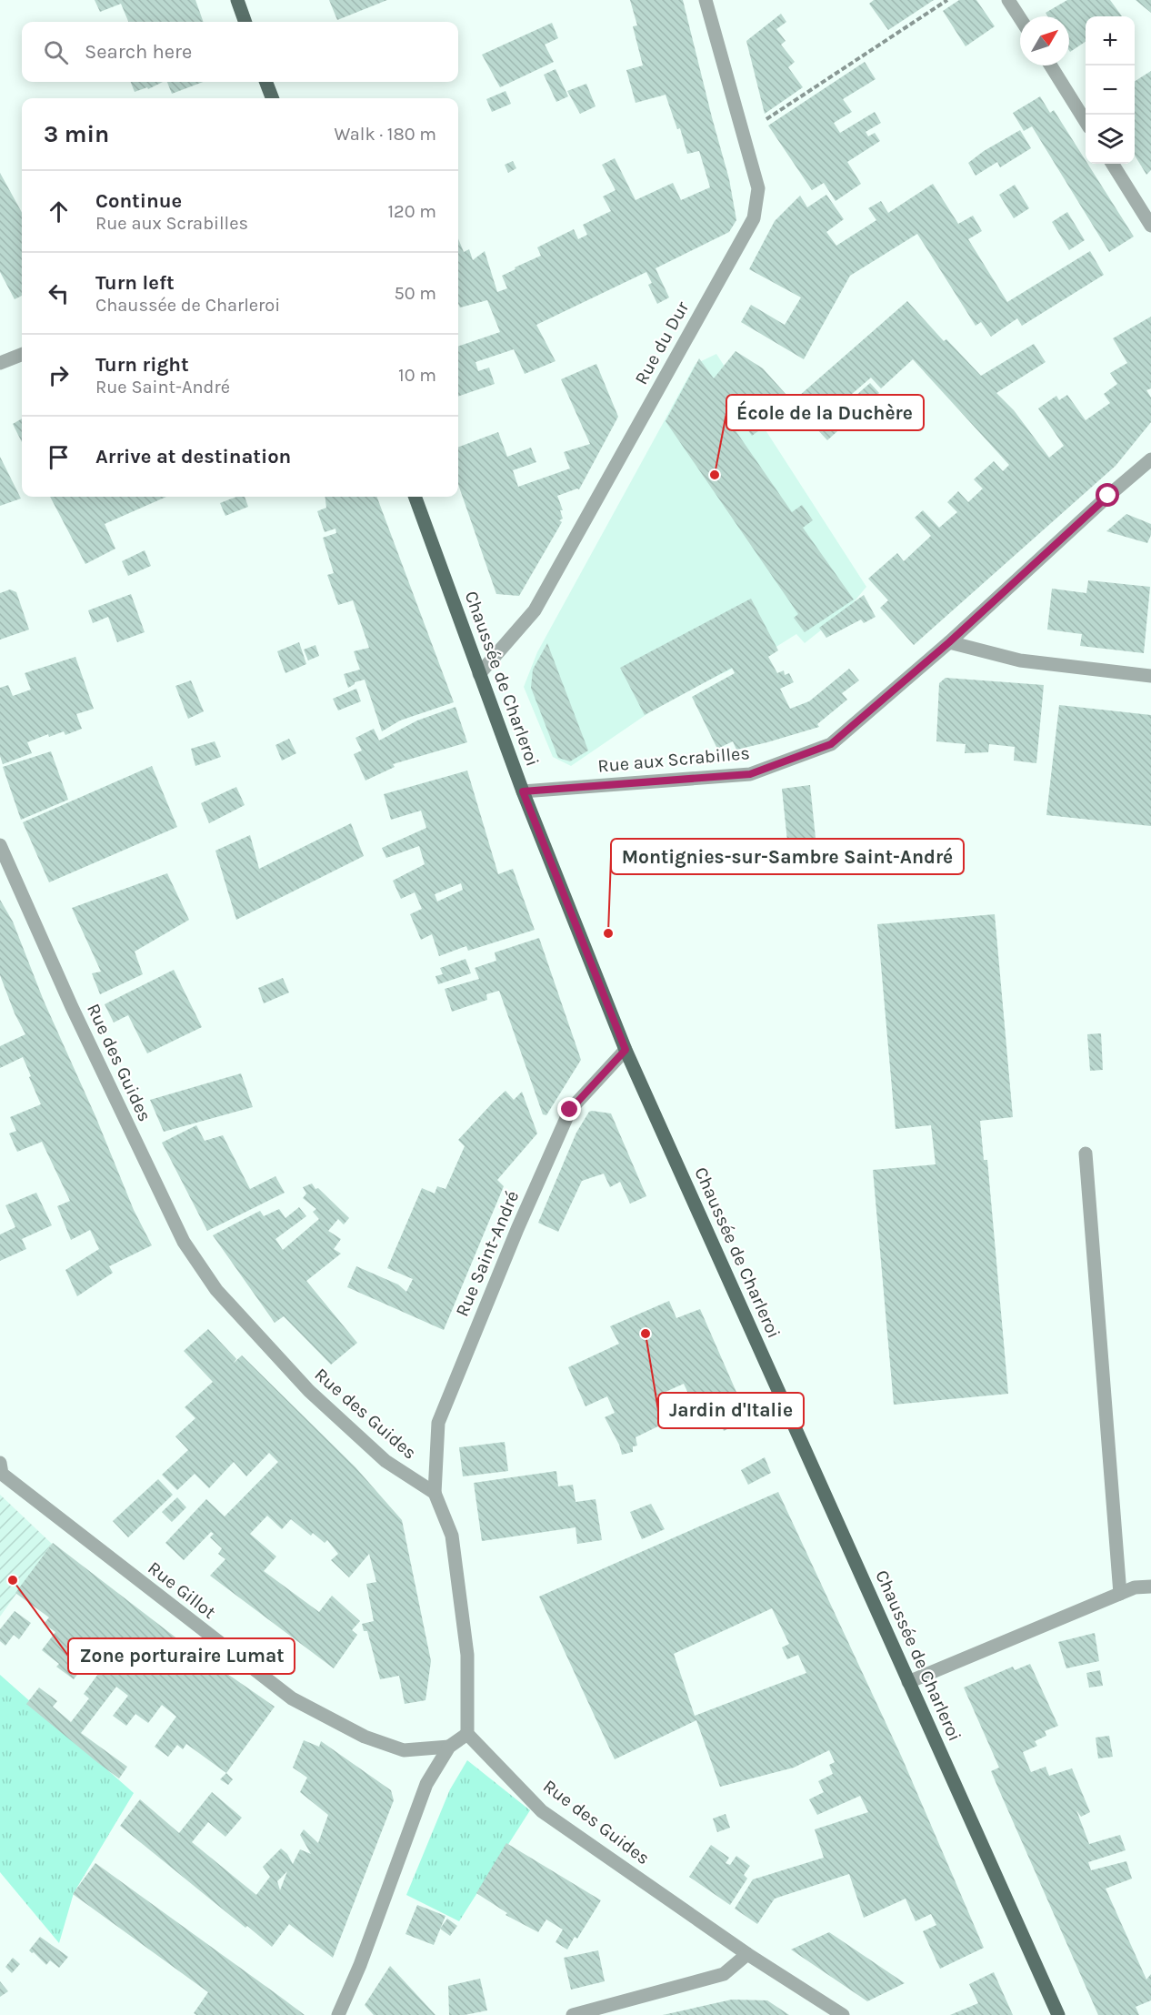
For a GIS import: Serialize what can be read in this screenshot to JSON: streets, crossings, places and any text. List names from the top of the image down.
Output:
{
  "streets": {
    "main road": ["Chaussée de Charleroi"],
    "street": [
      "Rue du Dur",
      "Rue aux Scrabilles",
      "Rue des Guides",
      "Rue Saint-André",
      "Rue Gillot"
    ]
  },
  "crossings": [
    ["Rue du Dur", "Chaussée de Charleroi"],
    ["Chaussée de Charleroi", "Rue aux Scrabilles"],
    ["Chaussée de Charleroi", "Rue Saint-André"],
    ["Rue des Guides", "Rue Saint-André"]
  ],
  "places": [
    "École de la Duchère",
    "Montignies-sur-Sambre Saint-André",
    "Jardin d'Italie",
    "Zone porturaire Lumat"
  ],
  "north": "top right",
  "page": {
    "map_buttons": ["+", "−"],
    "search": "Search here",
    "heading": ["3 min", "Walk · 180 m"],
    "list": [
      ["Continue", "Rue aux Scrabilles", "120 m"],
      ["Turn left", "Chaussée de Charleroi", "50 m"],
      ["Turn right", "Rue Saint-André", "10 m"],
      "Arrive at destination"
    ]
  }
}
